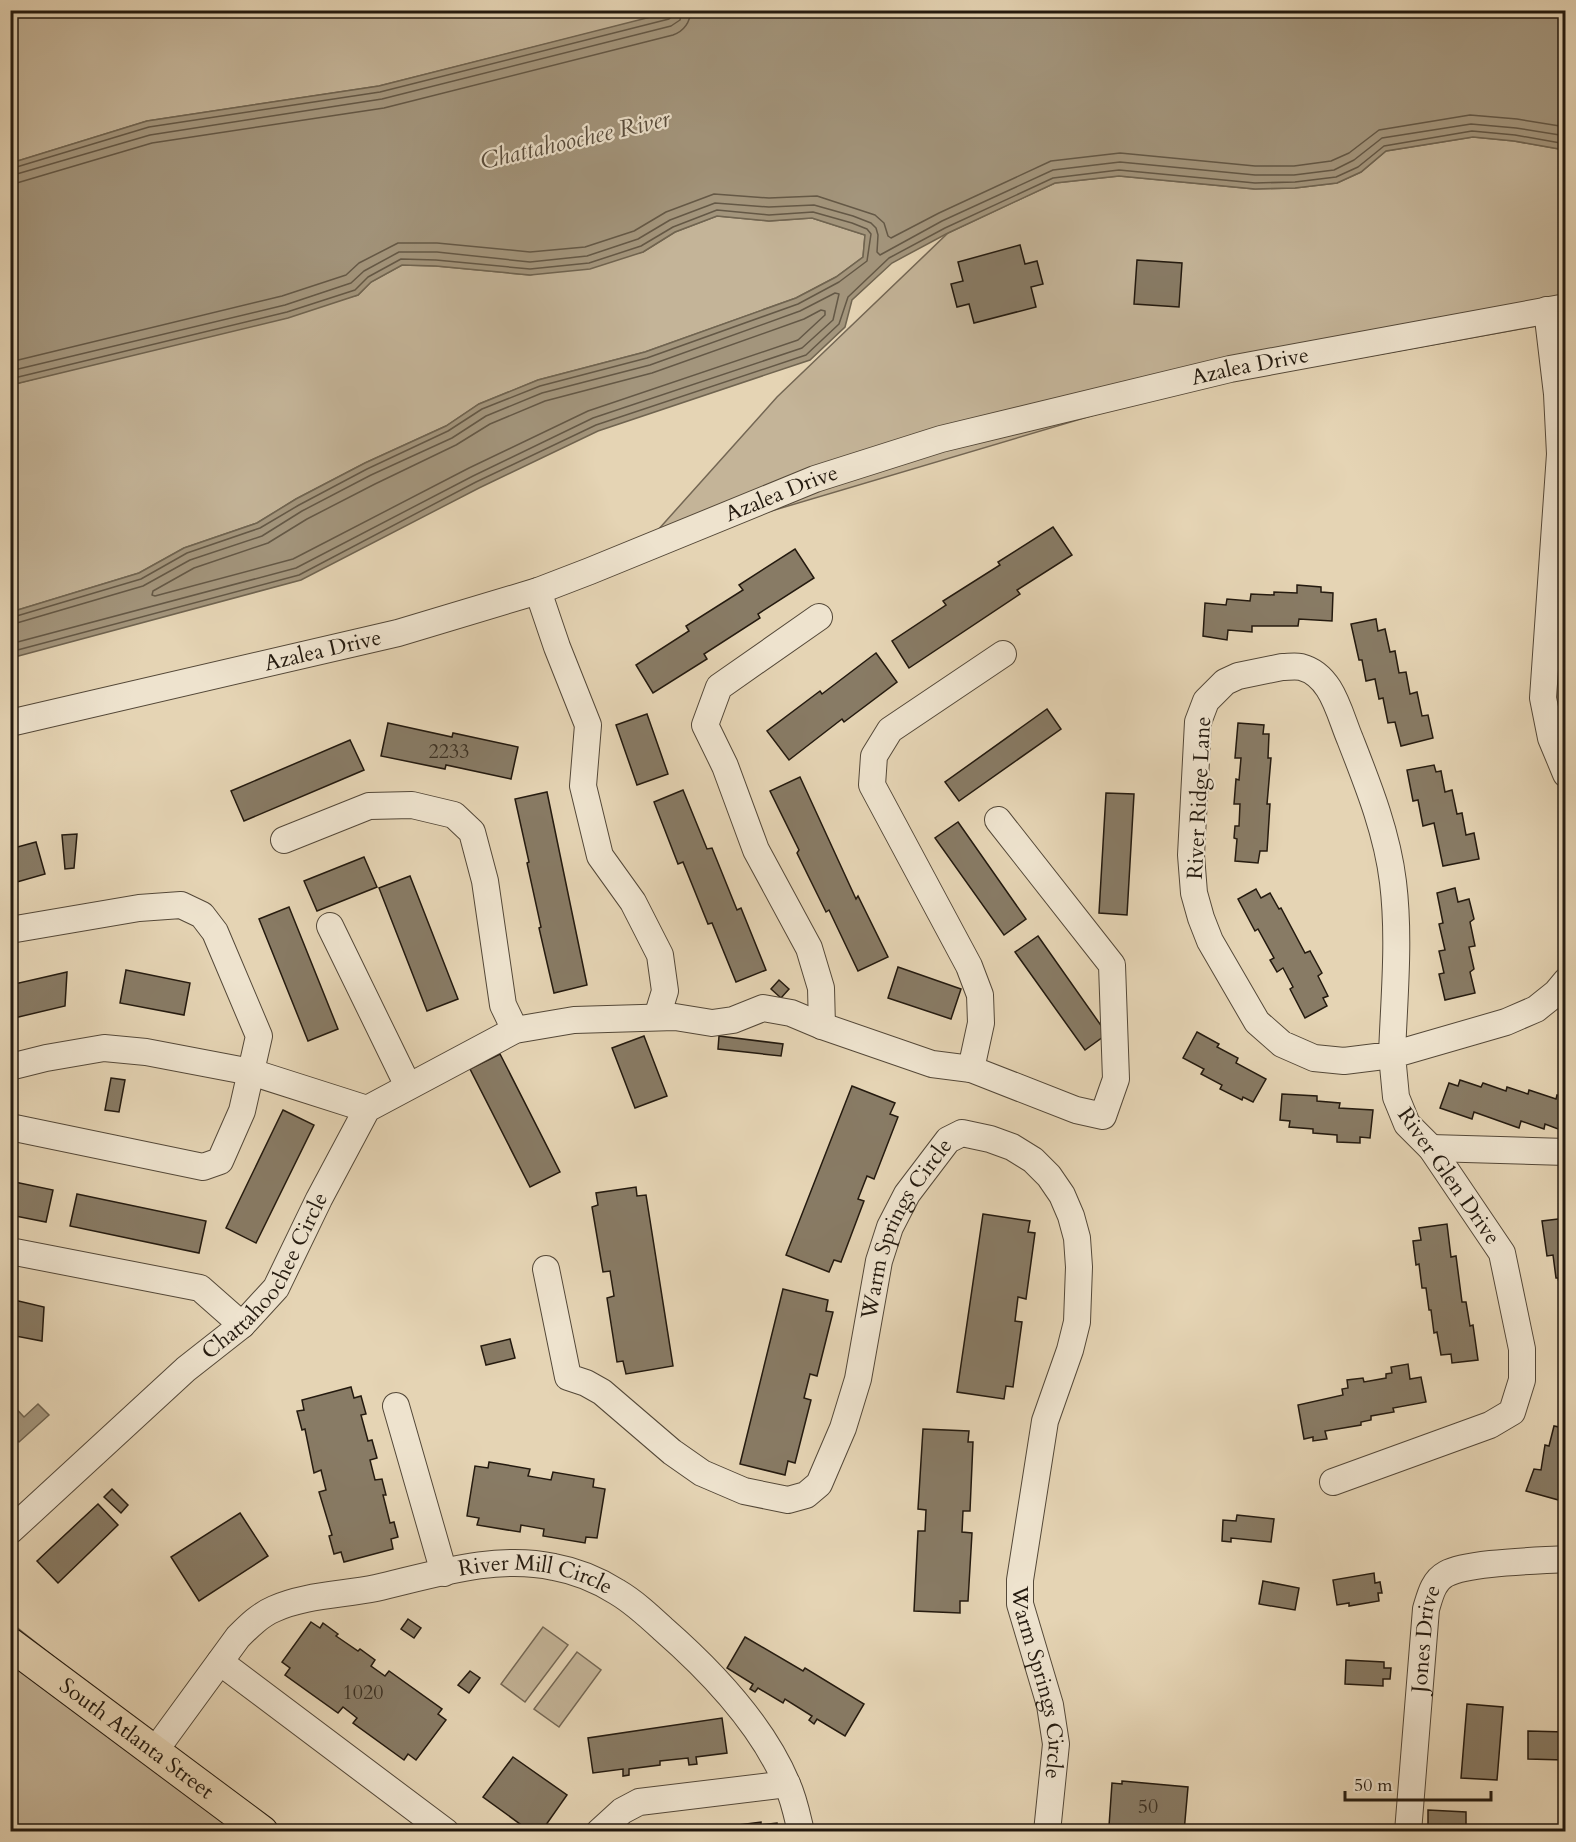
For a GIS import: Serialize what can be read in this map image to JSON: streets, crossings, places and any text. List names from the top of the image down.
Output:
{
  "streets": {
    "main road": ["South Atlanta Street"],
    "street": [
      "Azalea Drive",
      "River Ridge Lane",
      "River Glen Drive",
      "Warm Springs Circle",
      "Chattahoochee Circle",
      "River Mill Circle",
      "Jones Drive"
    ]
  },
  "crossings": [
    ["River Ridge Lane", "River Glen Drive"],
    ["River Mill Circle", "South Atlanta Street"]
  ],
  "water": ["Chattahoochee River"],
  "house_numbers": ["2233", "1020", "50"],
  "scale_bar": "50 m"
}
